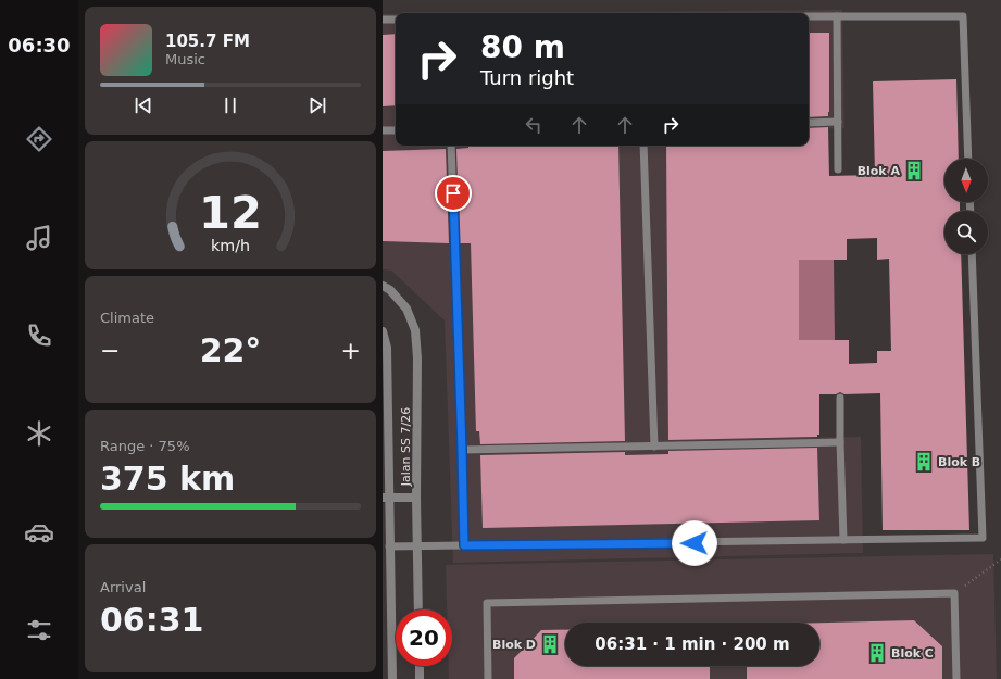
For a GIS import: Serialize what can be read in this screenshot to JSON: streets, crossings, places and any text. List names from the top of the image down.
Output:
{
  "streets": {
    "street": ["Jalan SS 7/26"]
  },
  "places": {
    "building": [
      "Blok A",
      "Blok B",
      "Blok D",
      "Blok C"
    ]
  },
  "north": "bottom",
  "page": {
    "tabs": "06:30",
    "turn": ["80 m", "Turn right"],
    "song": ["105.7 FM", "Music"],
    "tile": [
      "Climate",
      ["Range · 75%", "375 km"],
      ["Arrival", "06:31"]
    ],
    "heat": ["−", "22°", "+"],
    "limit": "20",
    "trip": "06:31 · 1 min · 200 m",
    "gauge": ["12", "km/h"]
  }
}
